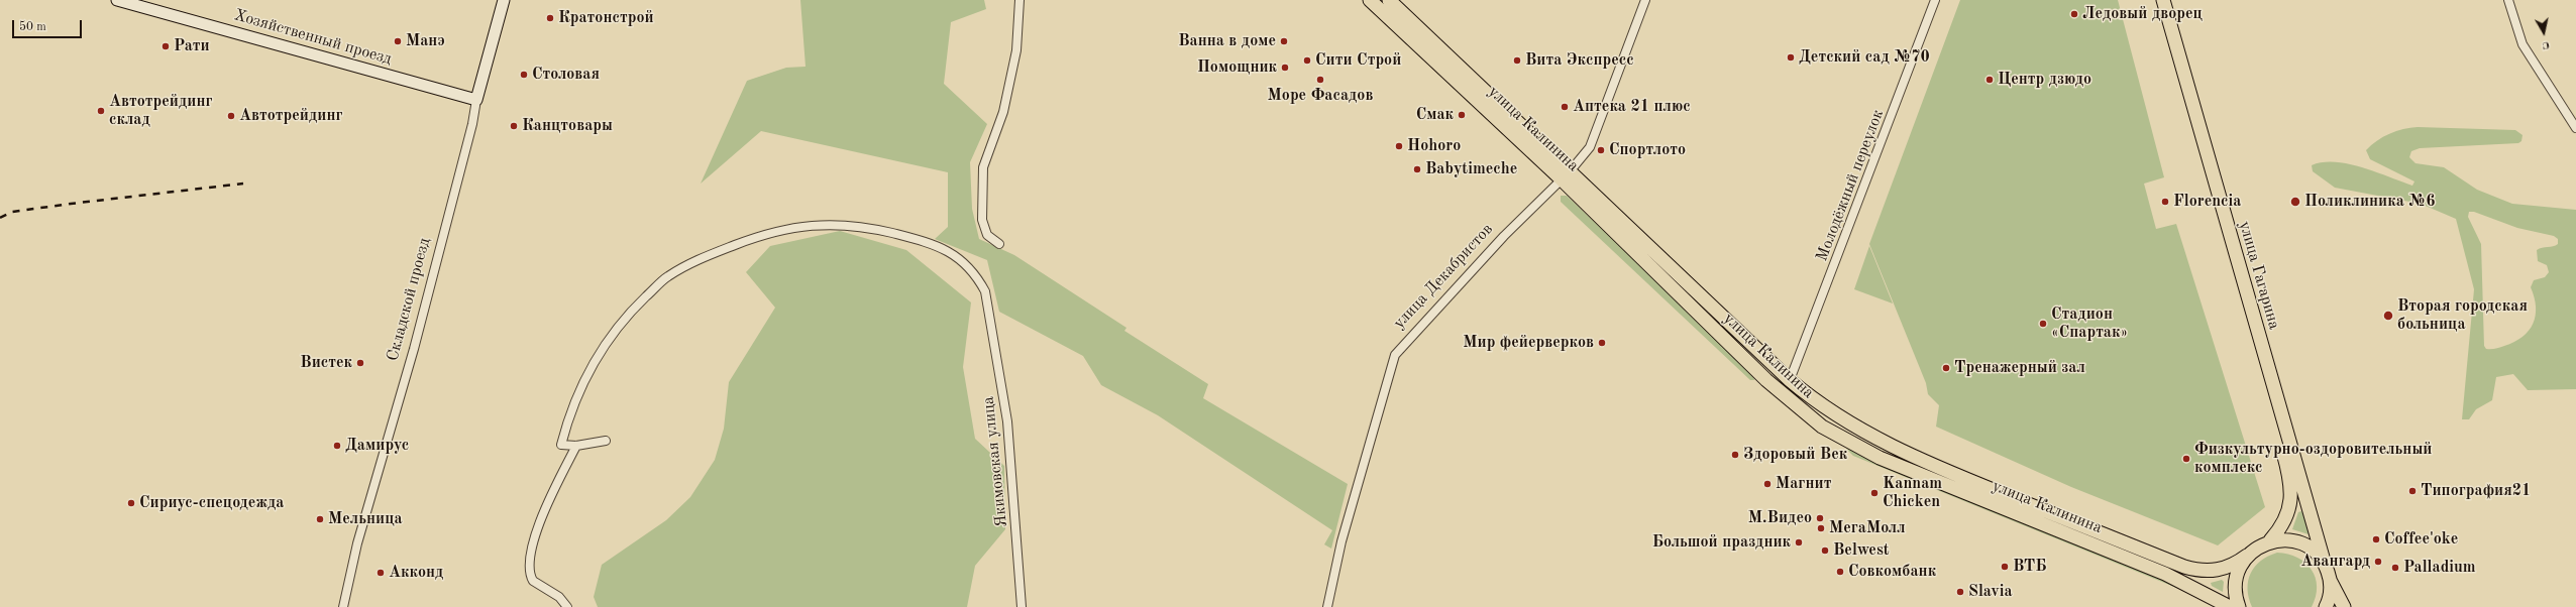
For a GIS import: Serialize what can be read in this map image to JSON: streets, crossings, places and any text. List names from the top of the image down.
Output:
{
  "streets": {
    "main road": ["улица Калинина", "улица Гагарина"],
    "street": [
      "Хозяйственный проезд",
      "Молодёжный переулок",
      "улица Декабристов",
      "Складской проезд",
      "Якимовская улица"
    ]
  },
  "crossings": [
    ["Хозяйственный проезд", "Складской проезд"],
    ["улица Калинина", "Молодёжный переулок"],
    ["улица Калинина", "улица Гагарина"],
    ["улица Калинина", "улица Декабристов"]
  ],
  "places": [
    "Ледовый дворец",
    "Кратонстрой",
    "Манэ",
    "Ванна в доме",
    "Рати",
    "Детский сад №70",
    "Сити Строй",
    "Вита Экспресс",
    "Помощник",
    "Столовая",
    "Море Фасадов",
    "Центр дзюдо",
    "Аптека 21 плюс",
    "Автотрейдинг склад",
    "Смак",
    "Автотрейдинг",
    "Канцтовары",
    "Hohoro",
    "Спортлото",
    "Babytimeche",
    "Florencia",
    "Поликлиника №6",
    "Вторая городская больница",
    "Стадион «Спартак»",
    "Мир фейерверков",
    "Вистек",
    "Тренажерный зал",
    "Дамирус",
    "Здоровый Век",
    "Физкультурно-оздоровительный комплекс",
    "Магнит",
    "Типография21",
    "Kannam Chicken",
    "Сириус-спецодежда",
    "М.Видео",
    "Мельница",
    "МегаМолл",
    "Coffee'oke",
    "Большой праздник",
    "Belwest",
    "Авангард",
    "ВТБ",
    "Palladium",
    "Совкомбанк",
    "Акконд",
    "Slavia"
  ],
  "scale_bar": "50 m",
  "north": "bottom"
}
